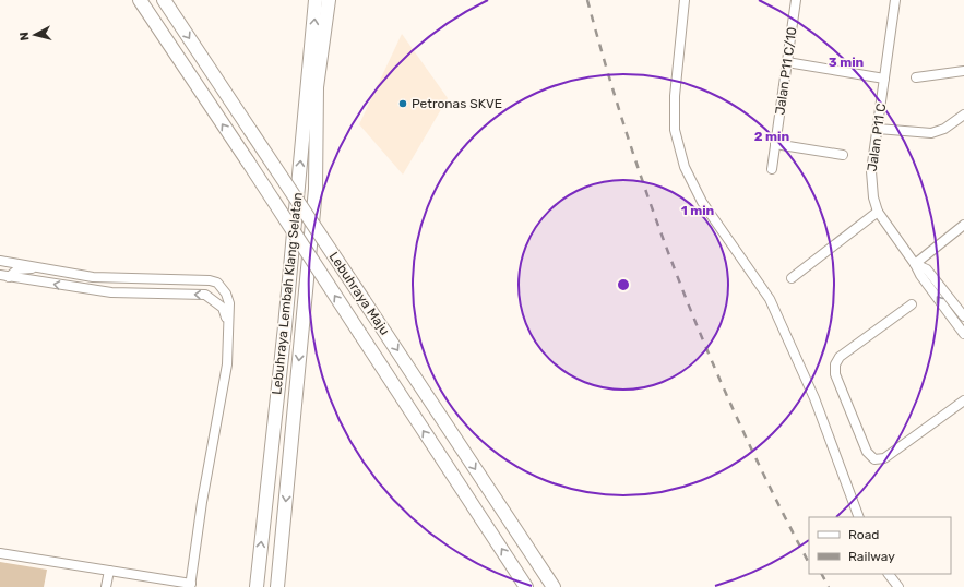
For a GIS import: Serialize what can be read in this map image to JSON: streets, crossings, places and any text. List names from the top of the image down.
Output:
{
  "streets": {
    "highway": ["Lebuhraya Lembah Klang Selatan", "Lebuhraya Maju"],
    "street": ["Jalan P11 C/10", "Jalan P11 C"]
  },
  "places": ["Petronas SKVE"],
  "legend": ["Road", "Railway"],
  "north": "left",
  "rings": ["3 min", "2 min", "1 min"]
}
